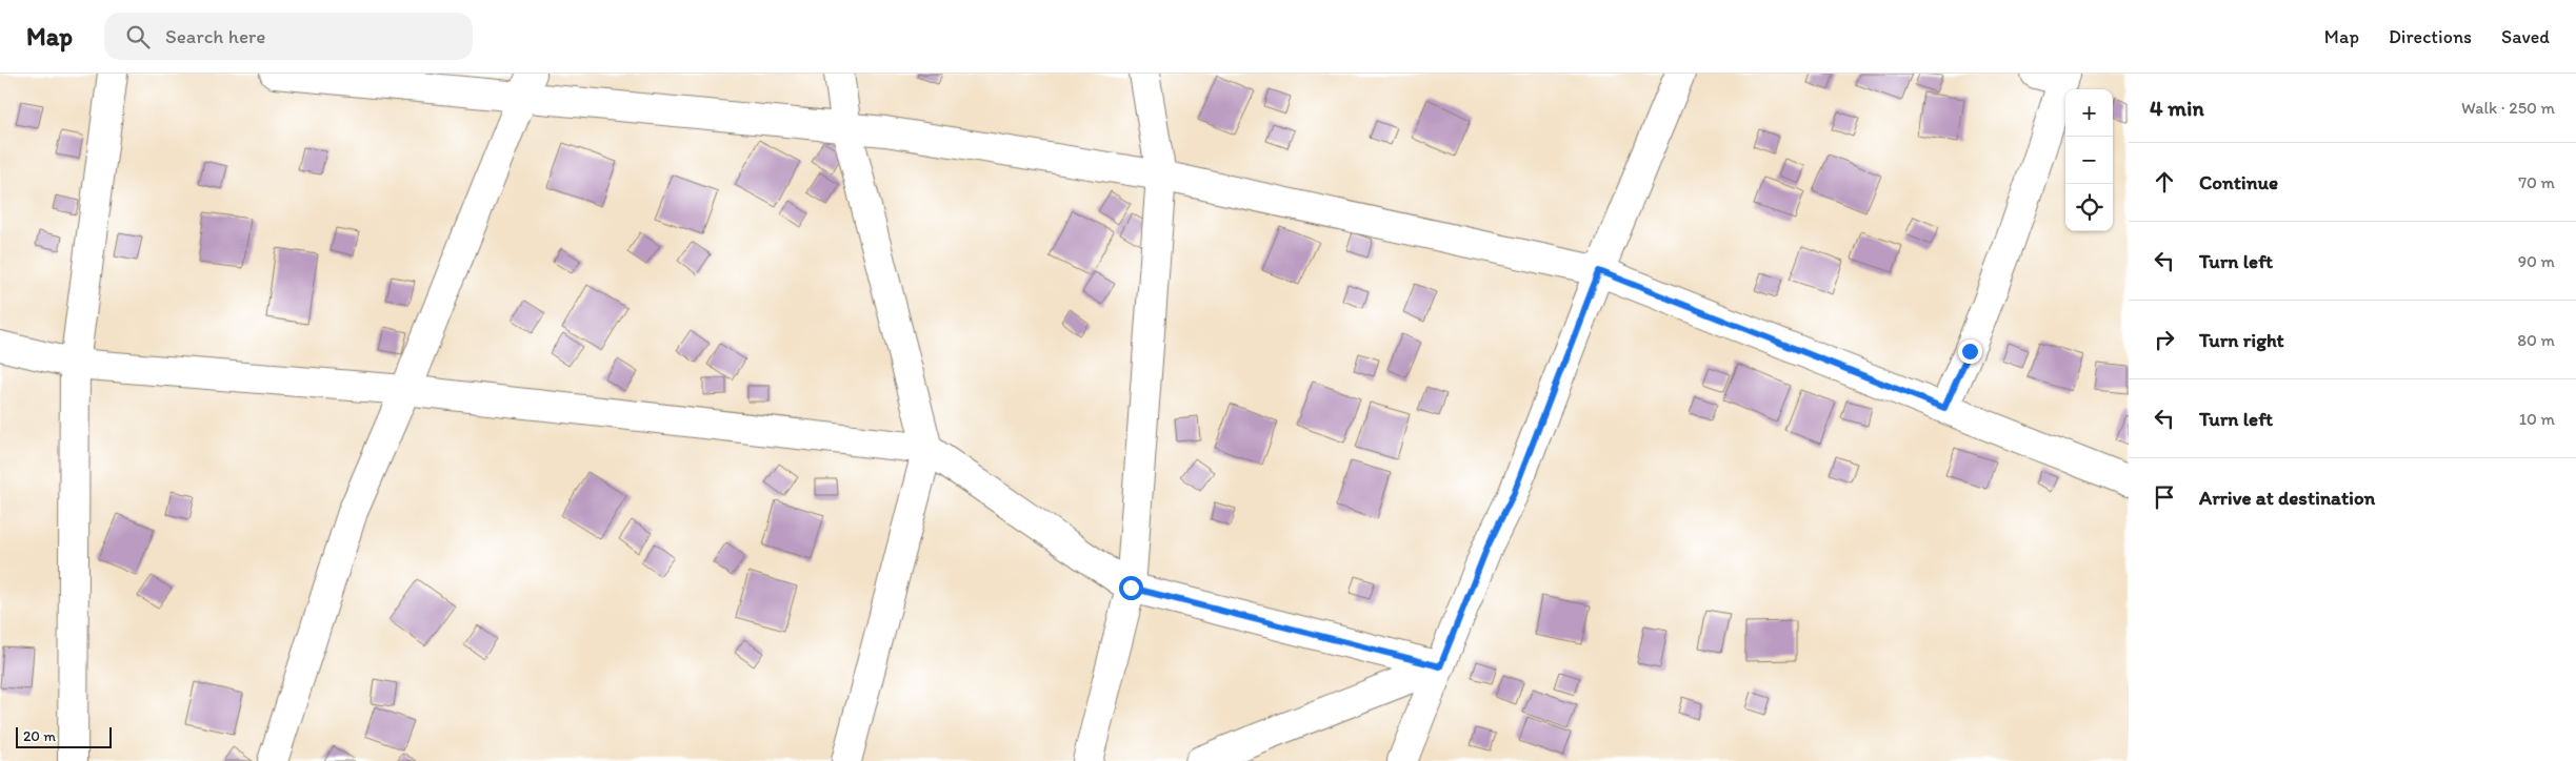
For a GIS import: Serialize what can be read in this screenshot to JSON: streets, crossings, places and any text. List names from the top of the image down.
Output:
{
  "scale_bar": "20 m",
  "page": {
    "header": "Map",
    "search": "Search here",
    "nav": ["Map", "Directions", "Saved"],
    "heading": ["4 min", "Walk · 250 m"],
    "map_buttons": ["+", "−"],
    "list": [
      ["Continue", "70 m"],
      ["Turn left", "90 m"],
      ["Turn right", "80 m"],
      ["Turn left", "10 m"],
      "Arrive at destination"
    ],
    "scale": "20 m"
  }
}
